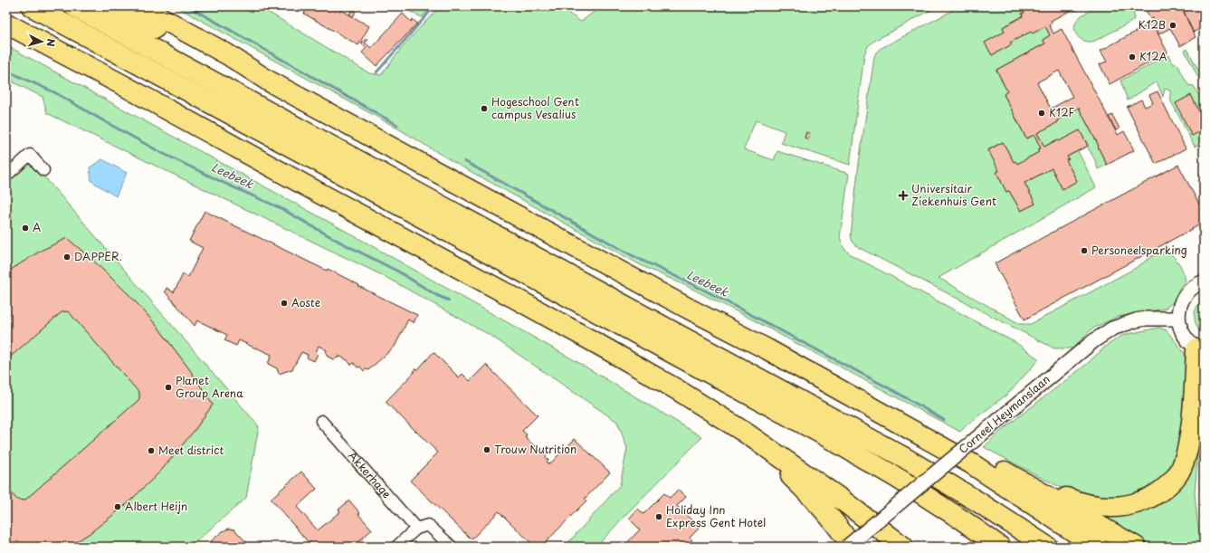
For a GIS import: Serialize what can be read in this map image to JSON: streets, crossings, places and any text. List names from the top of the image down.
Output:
{
  "streets": {
    "street": ["Corneel Heymanslaan", "Akkerhage"]
  },
  "water": ["Leebeek"],
  "places": {
    "other": [
      "K12B",
      "K12A",
      "Hogeschool Gent campus Vesalius",
      "K12F",
      "A",
      "Personeelsparking",
      "DAPPER.",
      "Aoste",
      "Planet Group Arena",
      "Trouw Nutrition",
      "Meet district",
      "Albert Heijn",
      "Holiday Inn Express Gent Hotel"
    ],
    "health": ["Universitair Ziekenhuis Gent"]
  },
  "north": "right"
}
